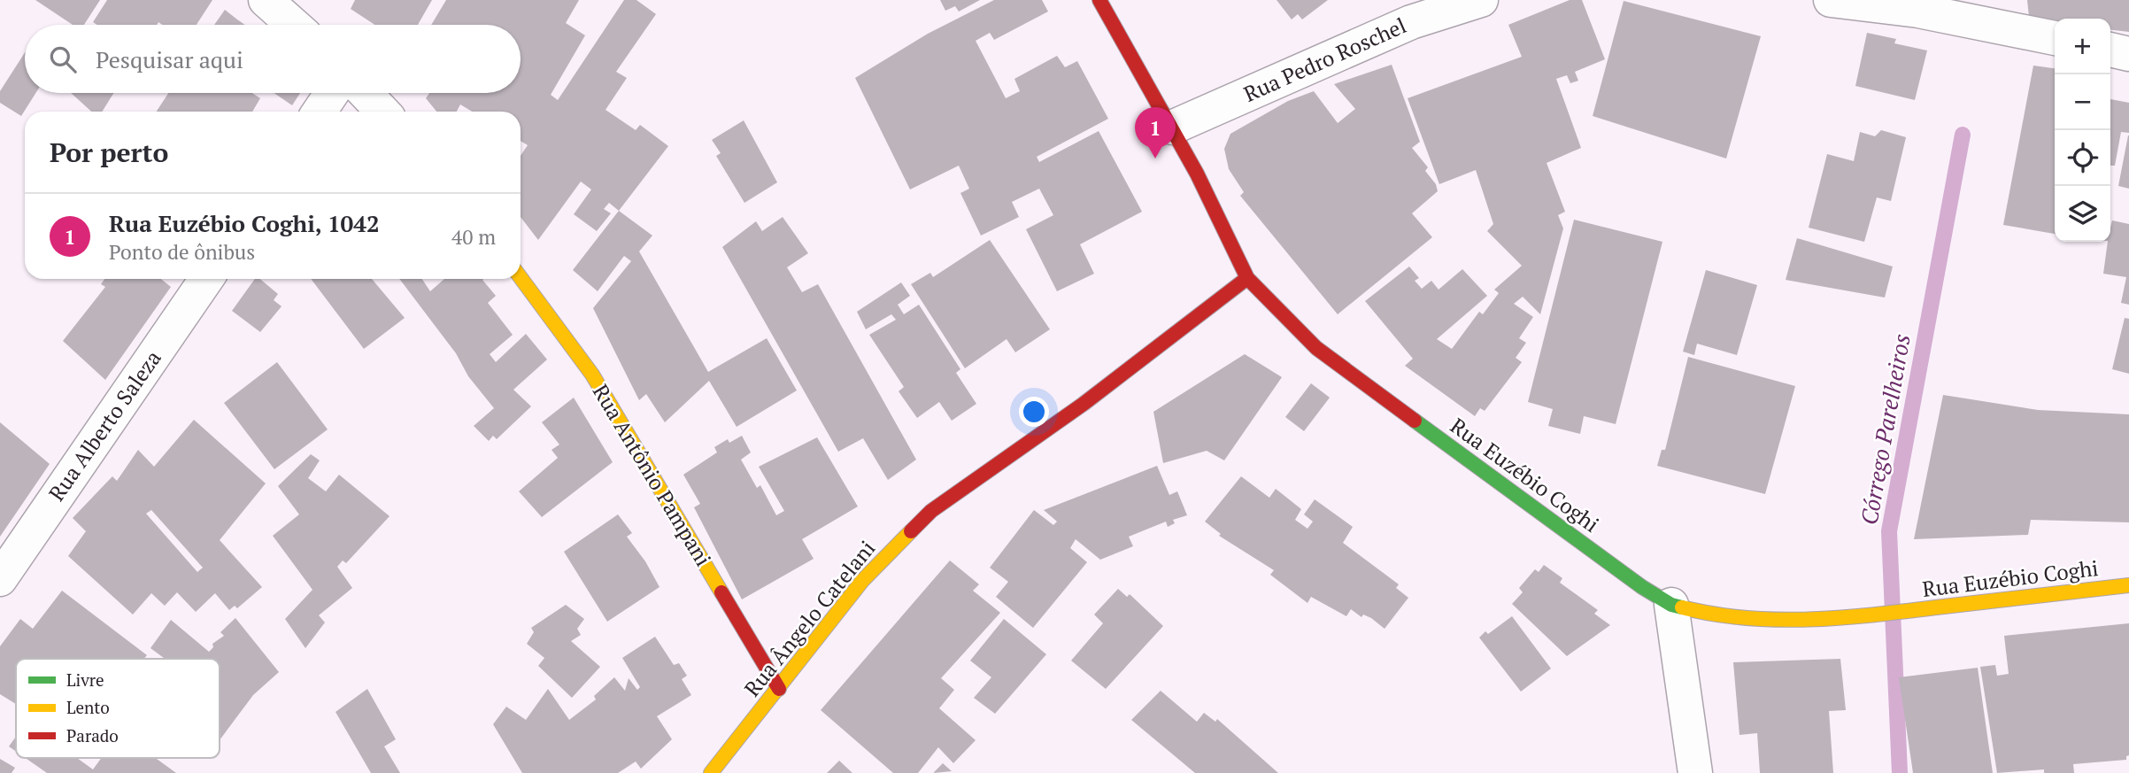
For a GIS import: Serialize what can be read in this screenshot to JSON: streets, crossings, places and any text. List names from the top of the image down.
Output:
{
  "streets": {
    "main road": ["Rua Antônio Pampani", "Rua Euzébio Coghi", "Rua Ângelo Catelani"],
    "street": ["Rua Pedro Roschel", "Rua Alberto Saleza"]
  },
  "crossings": [
    ["Rua Pedro Roschel", "Rua Euzébio Coghi"],
    ["Rua Antônio Pampani", "Rua Ângelo Catelani"],
    ["Rua Euzébio Coghi", "Rua Ângelo Catelani"]
  ],
  "water": ["Córrego Parelheiros"],
  "legend": ["Livre", "Lento", "Parado"],
  "page": {
    "map_buttons": ["+", "−"],
    "search": "Pesquisar aqui",
    "pins": "1",
    "heading": "Por perto",
    "list": [
      {
        "mark": "1",
        "name": "Rua Euzébio Coghi, 1042",
        "note": "Ponto de ônibus",
        "value": "40 m"
      }
    ]
  }
}
